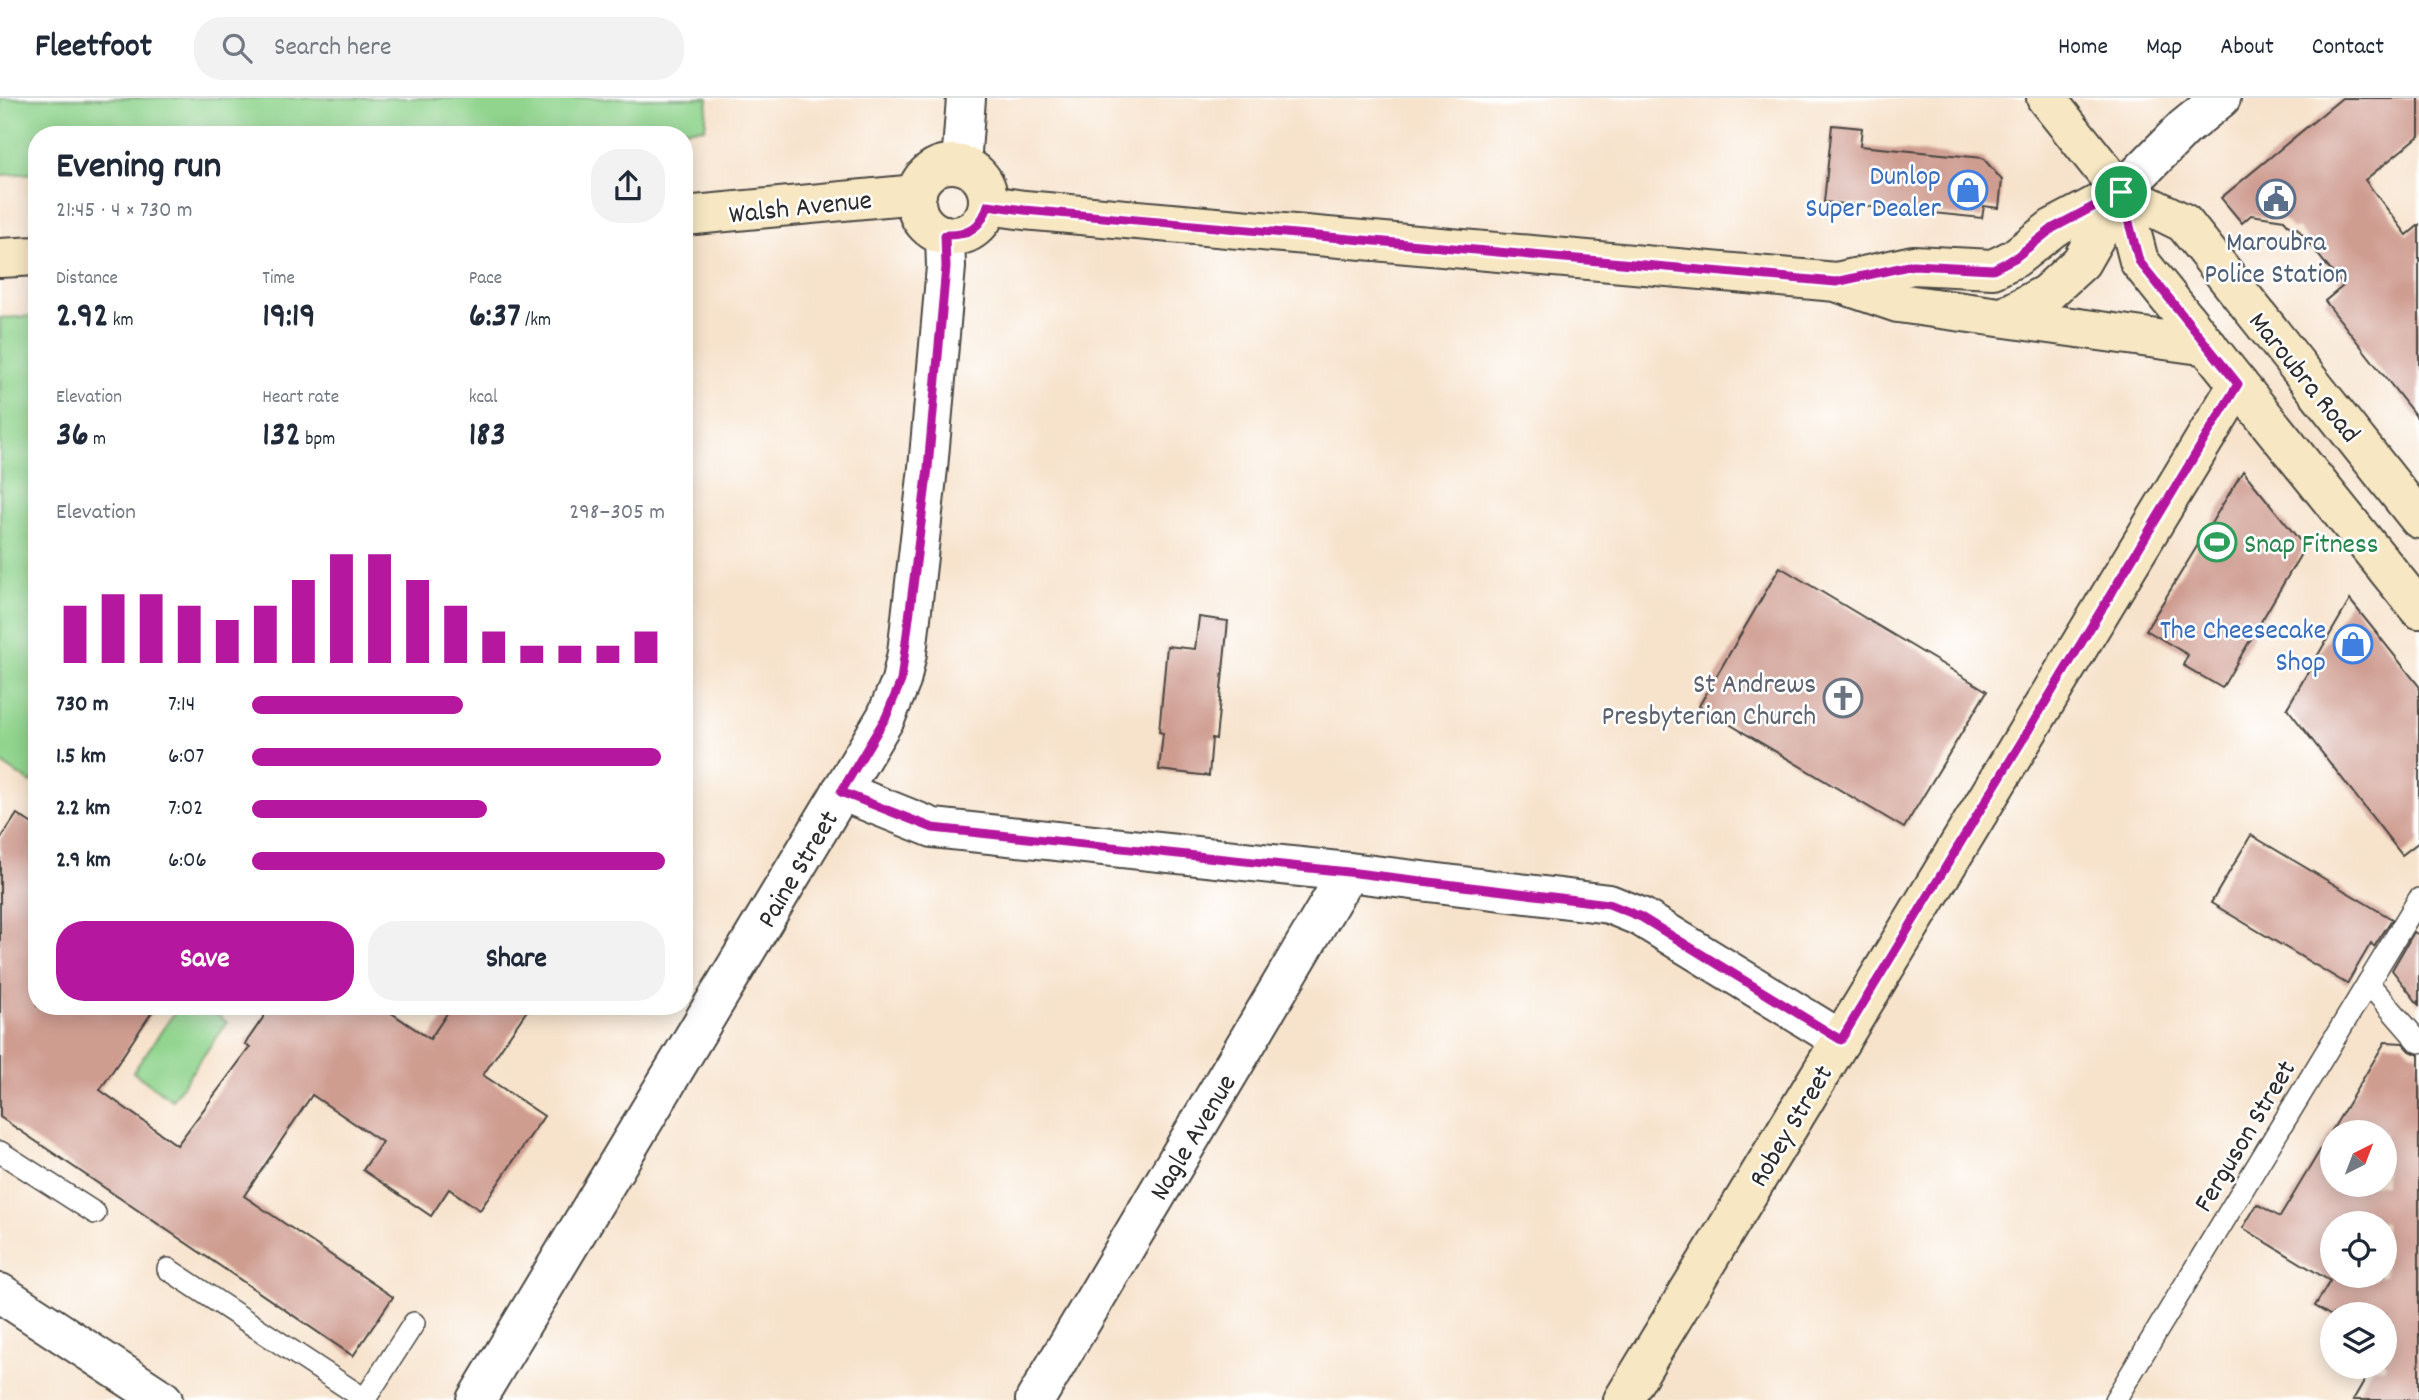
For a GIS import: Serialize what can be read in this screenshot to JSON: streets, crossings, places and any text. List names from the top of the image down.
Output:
{
  "streets": {
    "street": [
      "Walsh Avenue",
      "Maroubra Road",
      "Paine Street",
      "Robey Street",
      "Nagle Avenue"
    ],
    "lane": ["Ferguson Street"]
  },
  "crossings": [
    ["Walsh Avenue", "Paine Street"],
    ["Maroubra Road", "Robey Street"]
  ],
  "places": {
    "shop": ["Dunlop Super Dealer", "The Cheesecake Shop"],
    "public building": ["Maroubra Police Station"],
    "sports": ["Snap Fitness"],
    "church": ["St Andrews Presbyterian Church"]
  },
  "north": "top right",
  "page": {
    "header": "Fleetfoot",
    "search": "Search here",
    "nav": [
      "Home",
      "Map",
      "About",
      "Contact"
    ],
    "heading": ["Evening run", "21:45 · 4 × 730 m"],
    "stats": [
      ["Distance", "2.92 km"],
      ["Time", "19:19"],
      ["Pace", "6:37 /km"],
      ["Elevation", "36 m"],
      ["Heart rate", "132 bpm"],
      ["kcal", "183"]
    ],
    "chart": ["Elevation", "298–305 m"],
    "list": [
      {
        "name": "730 m",
        "note": "7:14"
      },
      {
        "name": "1.5 km",
        "note": "6:07"
      },
      {
        "name": "2.2 km",
        "note": "7:02"
      },
      {
        "name": "2.9 km",
        "note": "6:06"
      }
    ],
    "buttons": ["Save", "Share"]
  }
}
